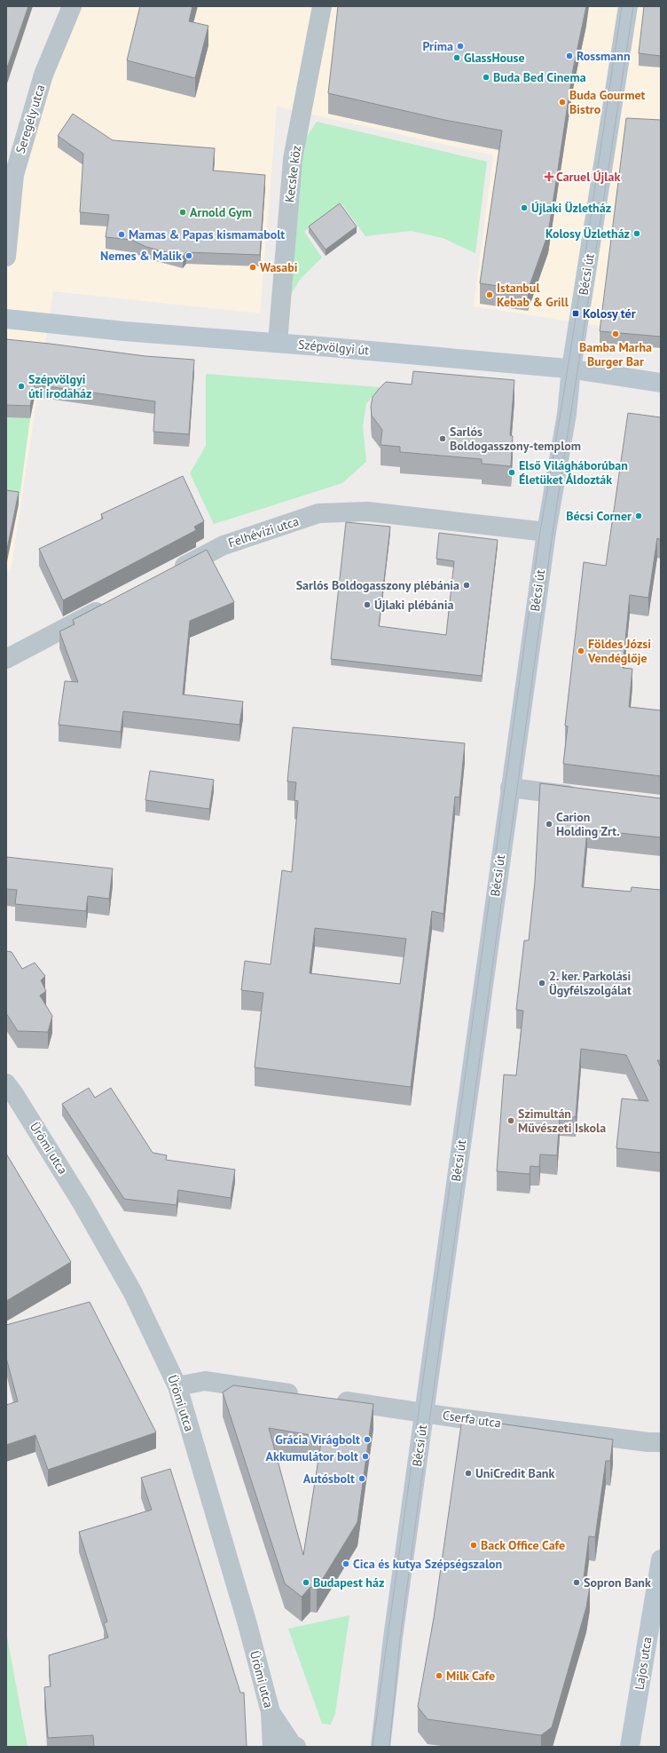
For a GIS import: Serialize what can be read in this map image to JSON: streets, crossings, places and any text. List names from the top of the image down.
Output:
{
  "streets": {
    "street": [
      "Seregély utca",
      "Kecske köz",
      "Bécsi út",
      "Szépvölgyi út",
      "Felhévízi utca",
      "Ürömi utca",
      "Cserfa utca",
      "Lajos utca"
    ]
  },
  "crossings": [
    ["Kecske köz", "Szépvölgyi út"],
    ["Bécsi út", "Szépvölgyi út"],
    ["Bécsi út", "Felhévízi utca"],
    ["Bécsi út", "Cserfa utca"]
  ],
  "places": {
    "other": [
      "Príma",
      "Rossmann",
      "GlassHouse",
      "Buda Bed Cinema",
      "Buda Gourmet Bistro",
      "Újlaki Üzletház",
      "Arnold Gym",
      "Kolosy Üzletház",
      "Mamas & Papas kismamabolt",
      "Nemes & Malik",
      "Wasabi",
      "Istanbul Kebab & Grill",
      "Bamba Marha Burger Bar",
      "Szépvölgyi úti irodaház",
      "Sarlós Boldogasszony-templom",
      "Első Világháborúban Életüket Áldozták",
      "Bécsi Corner",
      "Sarlós Boldogasszony plébánia",
      "Újlaki plébánia",
      "Földes Józsi Vendéglője",
      "Carion Holding Zrt.",
      "2. ker. Parkolási Ügyfélszolgálat",
      "Szimultán Művészeti Iskola",
      "Grácia Virágbolt",
      "Akkumulátor bolt",
      "UniCredit Bank",
      "Autósbolt",
      "Back Office Cafe",
      "Cica és kutya Szépségszalon",
      "Budapest ház",
      "Sopron Bank",
      "Milk Cafe"
    ],
    "health": ["Caruel Újlak"],
    "transit": ["Kolosy tér"]
  }
}
